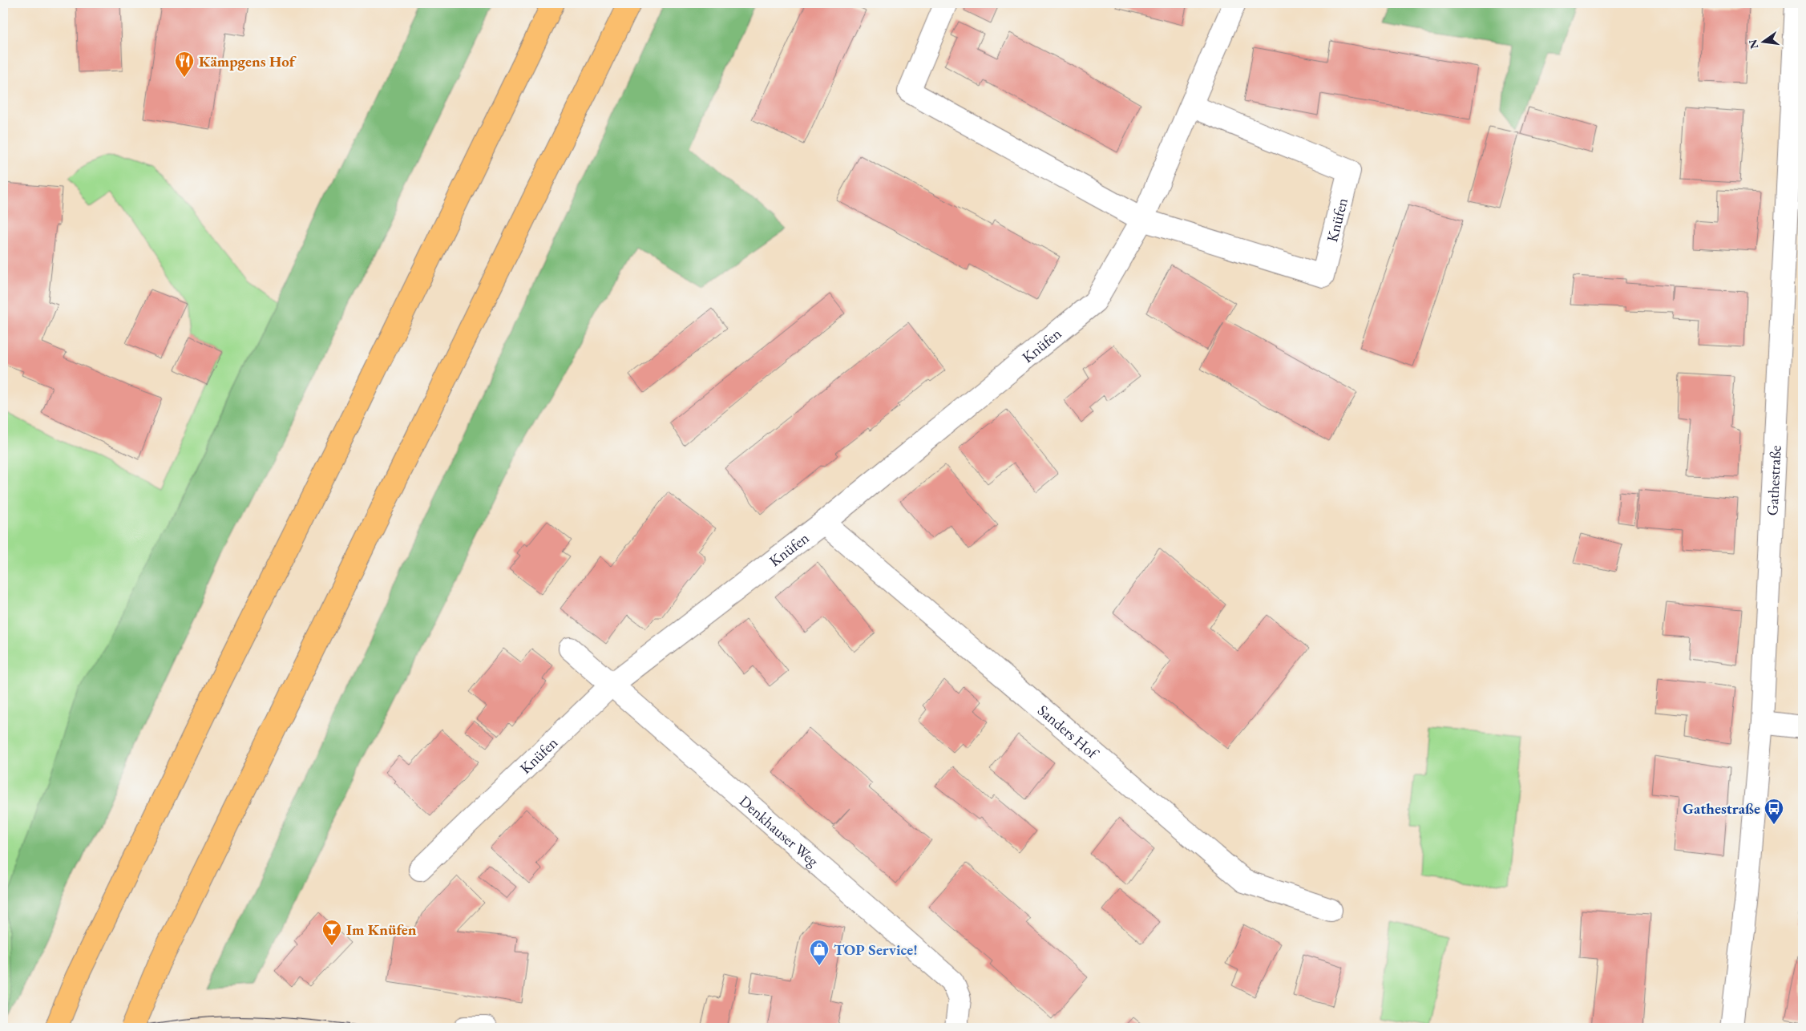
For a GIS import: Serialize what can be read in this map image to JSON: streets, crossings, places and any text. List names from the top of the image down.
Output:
{
  "streets": {
    "street": [
      "Knüfen",
      "Gathestraße",
      "Sanders Hof",
      "Denkhauser Weg"
    ]
  },
  "crossings": [
    ["Knüfen", "Sanders Hof"],
    ["Knüfen", "Denkhauser Weg"]
  ],
  "places": {
    "restaurant": ["Kämpgens Hof"],
    "bus stop": ["Gathestraße"],
    "bar": ["Im Knüfen"],
    "shop": ["TOP Service!"]
  },
  "north": "left"
}
